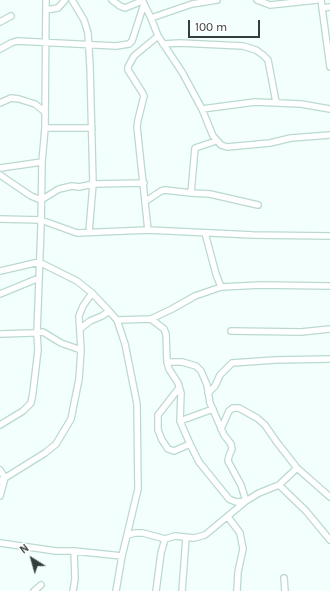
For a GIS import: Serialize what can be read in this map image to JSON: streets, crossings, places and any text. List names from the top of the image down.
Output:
{
  "scale_bar": "100 m",
  "north": "top left"
}
